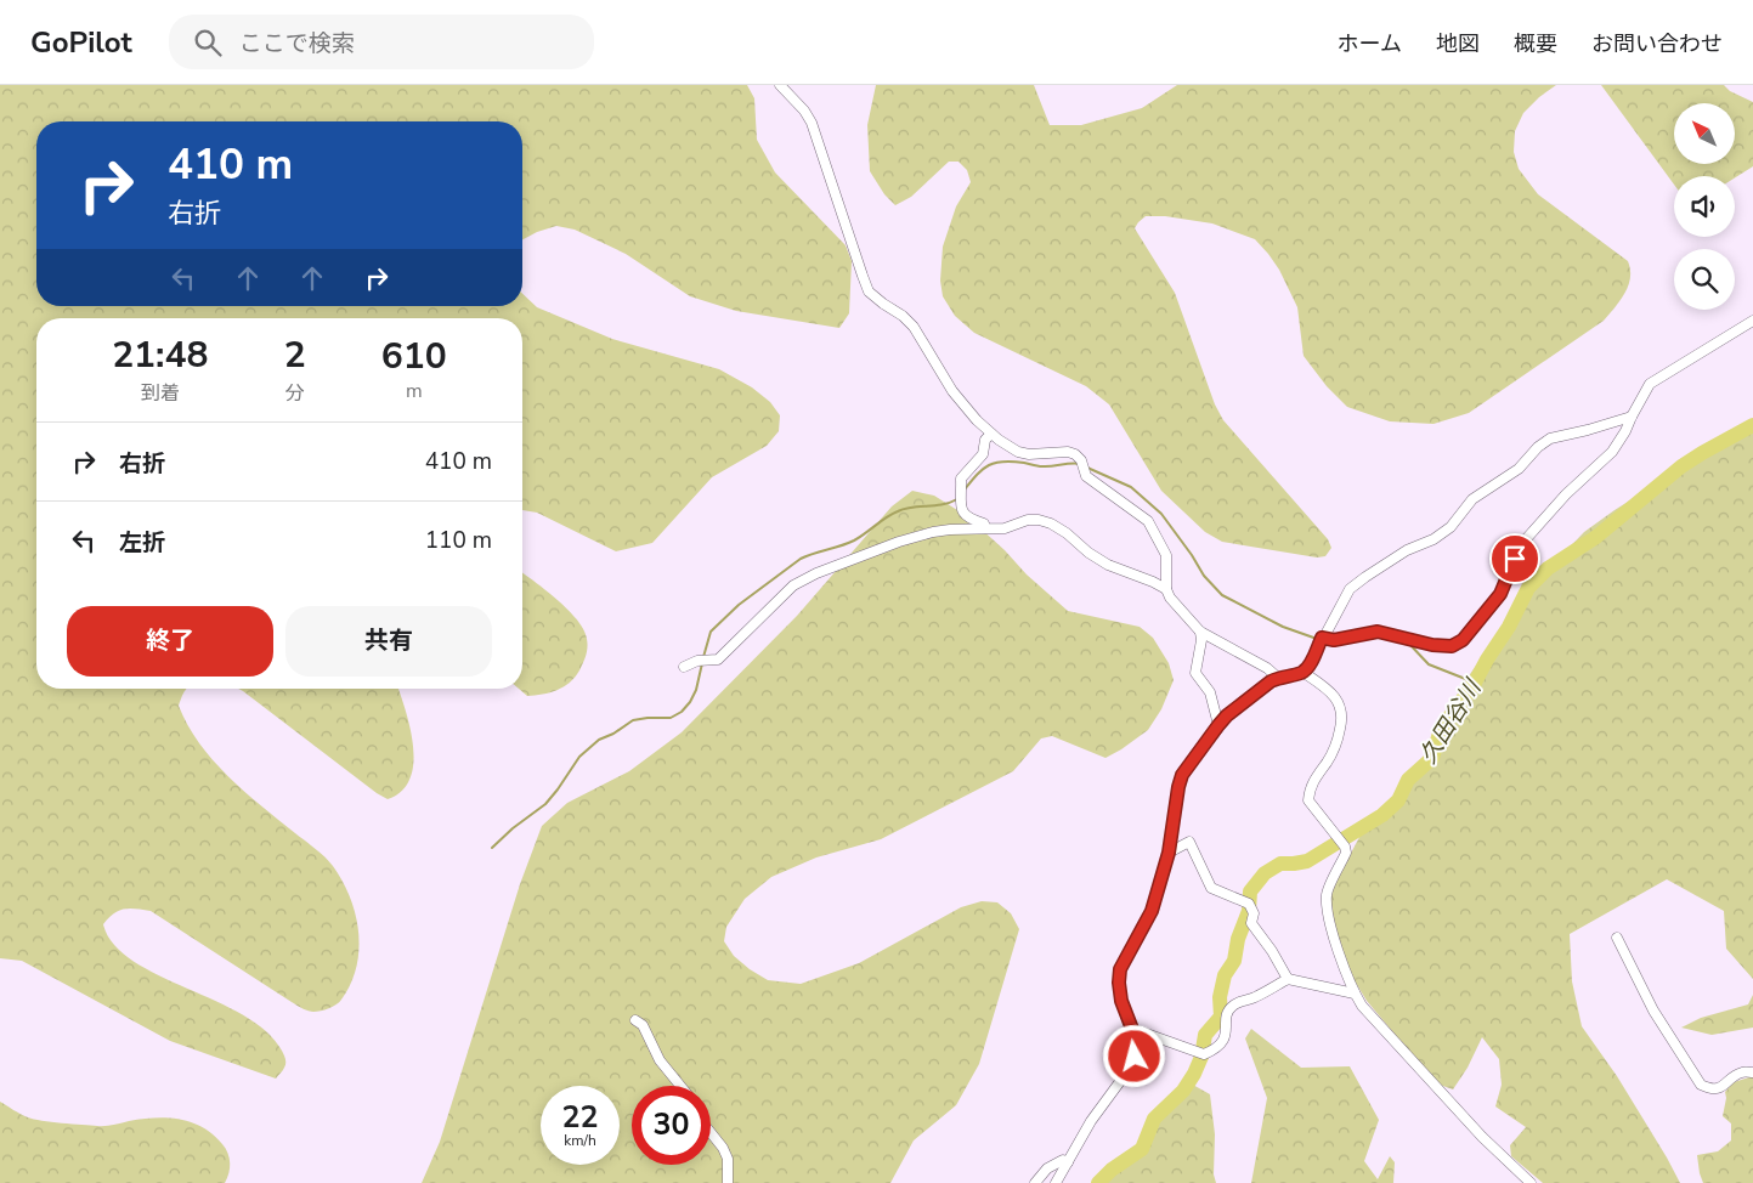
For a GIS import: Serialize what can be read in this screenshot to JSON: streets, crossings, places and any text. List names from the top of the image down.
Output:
{
  "water": ["久田谷川"],
  "north": "top left",
  "page": {
    "header": "GoPilot",
    "search": "ここで検索",
    "nav": [
      "ホーム",
      "地図",
      "概要",
      "お問い合わせ"
    ],
    "turn": ["410 m", "右折"],
    "eta": [
      "21:48",
      "到着",
      "2",
      "分",
      "610",
      "m"
    ],
    "list": [
      {
        "name": "右折",
        "value": "410 m"
      },
      {
        "name": "左折",
        "value": "110 m"
      }
    ],
    "buttons": ["終了", "共有"],
    "speed": "22 km/h",
    "limit": "30"
  }
}
